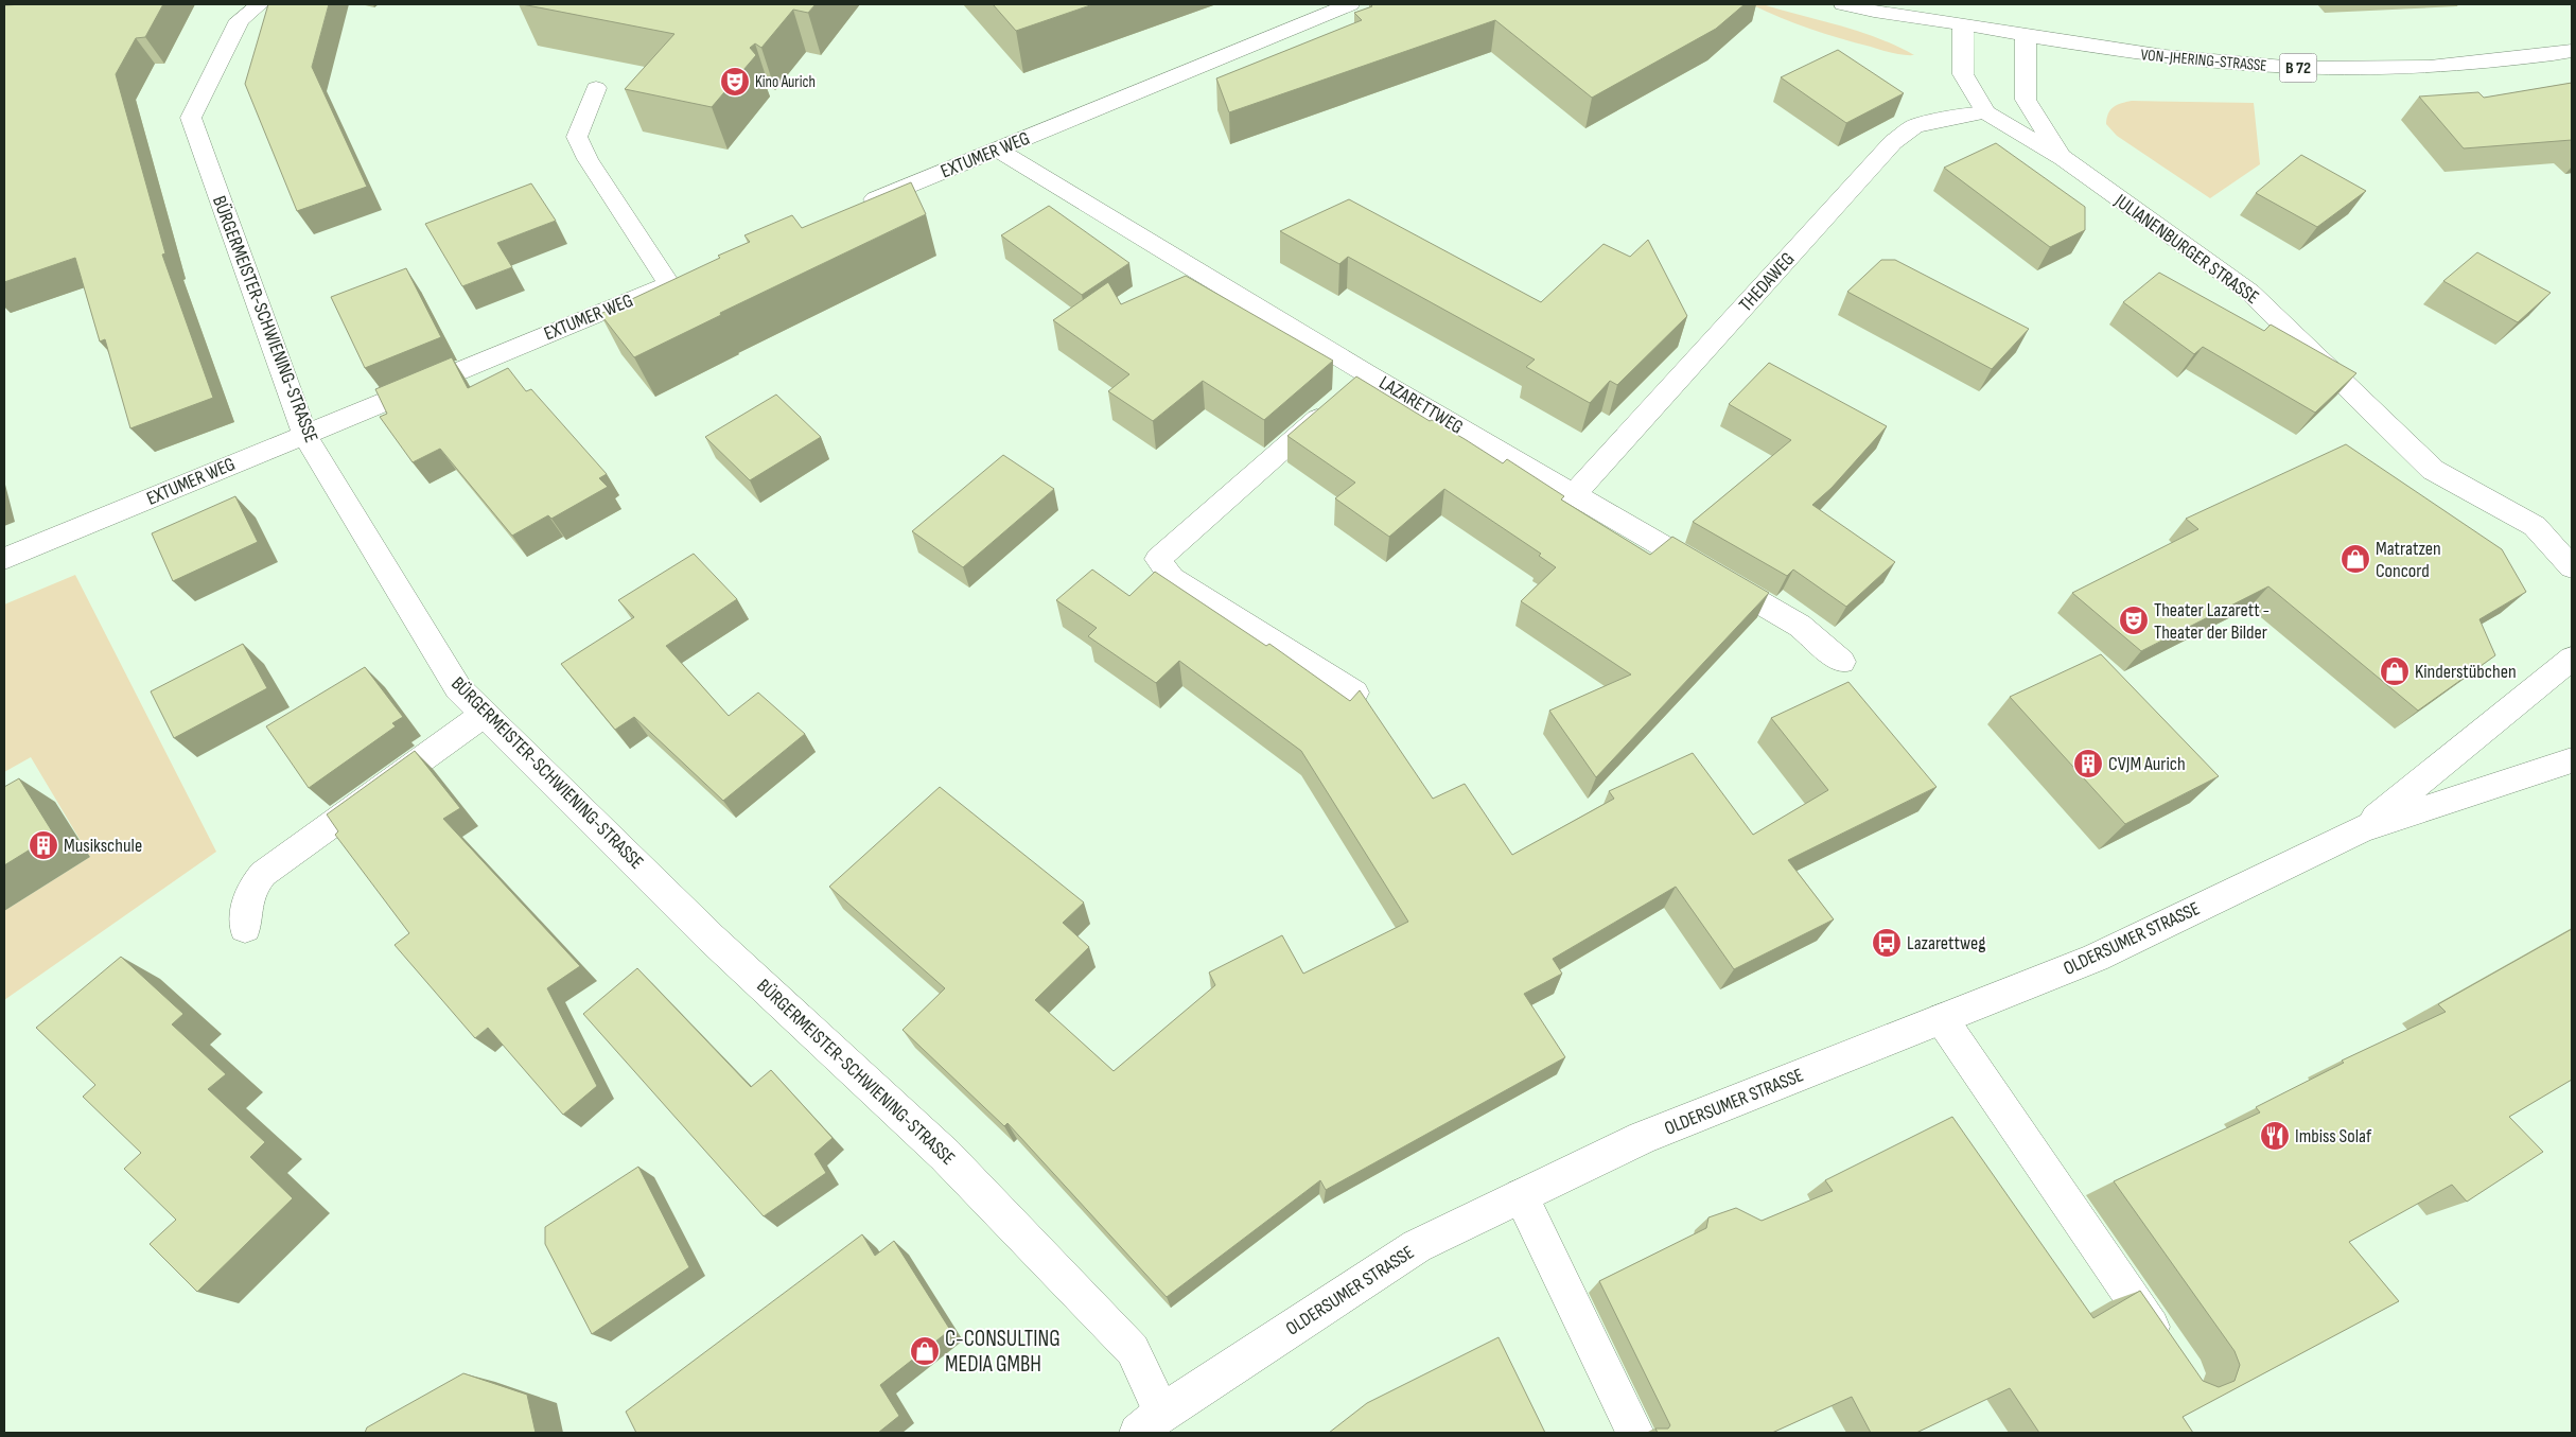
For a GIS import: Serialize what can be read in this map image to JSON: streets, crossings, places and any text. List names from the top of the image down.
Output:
{
  "streets": {
    "street": [
      "VON-JHERING-STRASSE",
      "B 72",
      "EXTUMER WEG",
      "JULIANENBURGER STRASSE",
      "THEDAWEG",
      "BÜRGERMEISTER-SCHWIENING-STRASSE",
      "LAZARETTWEG",
      "OLDERSUMER STRASSE"
    ]
  },
  "crossings": [
    ["VON-JHERING-STRASSE", "B 72"],
    ["VON-JHERING-STRASSE", "JULIANENBURGER STRASSE"],
    ["B 72", "JULIANENBURGER STRASSE"],
    ["EXTUMER WEG", "BÜRGERMEISTER-SCHWIENING-STRASSE"],
    ["EXTUMER WEG", "LAZARETTWEG"],
    ["JULIANENBURGER STRASSE", "THEDAWEG"],
    ["THEDAWEG", "LAZARETTWEG"],
    ["BÜRGERMEISTER-SCHWIENING-STRASSE", "OLDERSUMER STRASSE"]
  ],
  "places": {
    "theatre": ["Kino Aurich", "Theater Lazarett - Theater der Bilder"],
    "shop": ["Matratzen Concord", "Kinderstübchen", "C-CONSULTING MEDIA GMBH"],
    "building": ["CVJM Aurich", "Musikschule"],
    "bus stop": ["Lazarettweg"],
    "restaurant": ["Imbiss Solaf"]
  }
}
